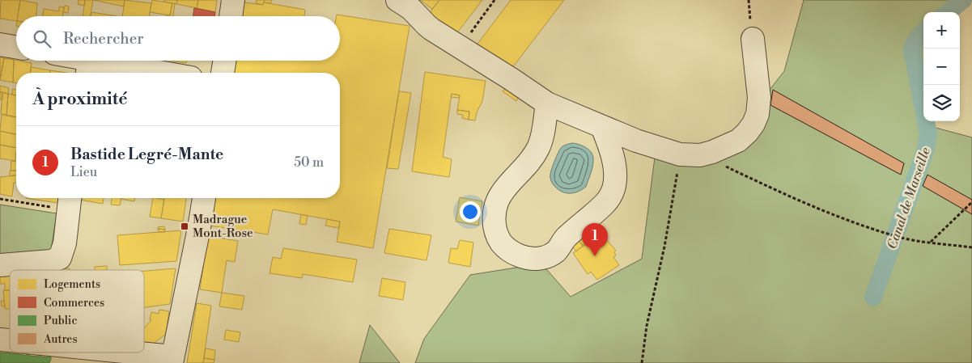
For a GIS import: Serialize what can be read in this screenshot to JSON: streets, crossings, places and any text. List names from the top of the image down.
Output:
{
  "water": ["Canal de Marseille"],
  "places": {
    "transit": ["Madrague Mont-Rose"]
  },
  "legend": [
    "Logements",
    "Commerces",
    "Public",
    "Autres"
  ],
  "page": {
    "map_buttons": ["+", "−"],
    "search": "Rechercher",
    "heading": "À proximité",
    "list": [
      {
        "mark": "1",
        "name": "Bastide Legré-Mante",
        "note": "Lieu",
        "value": "50 m"
      }
    ],
    "pins": "1"
  }
}
